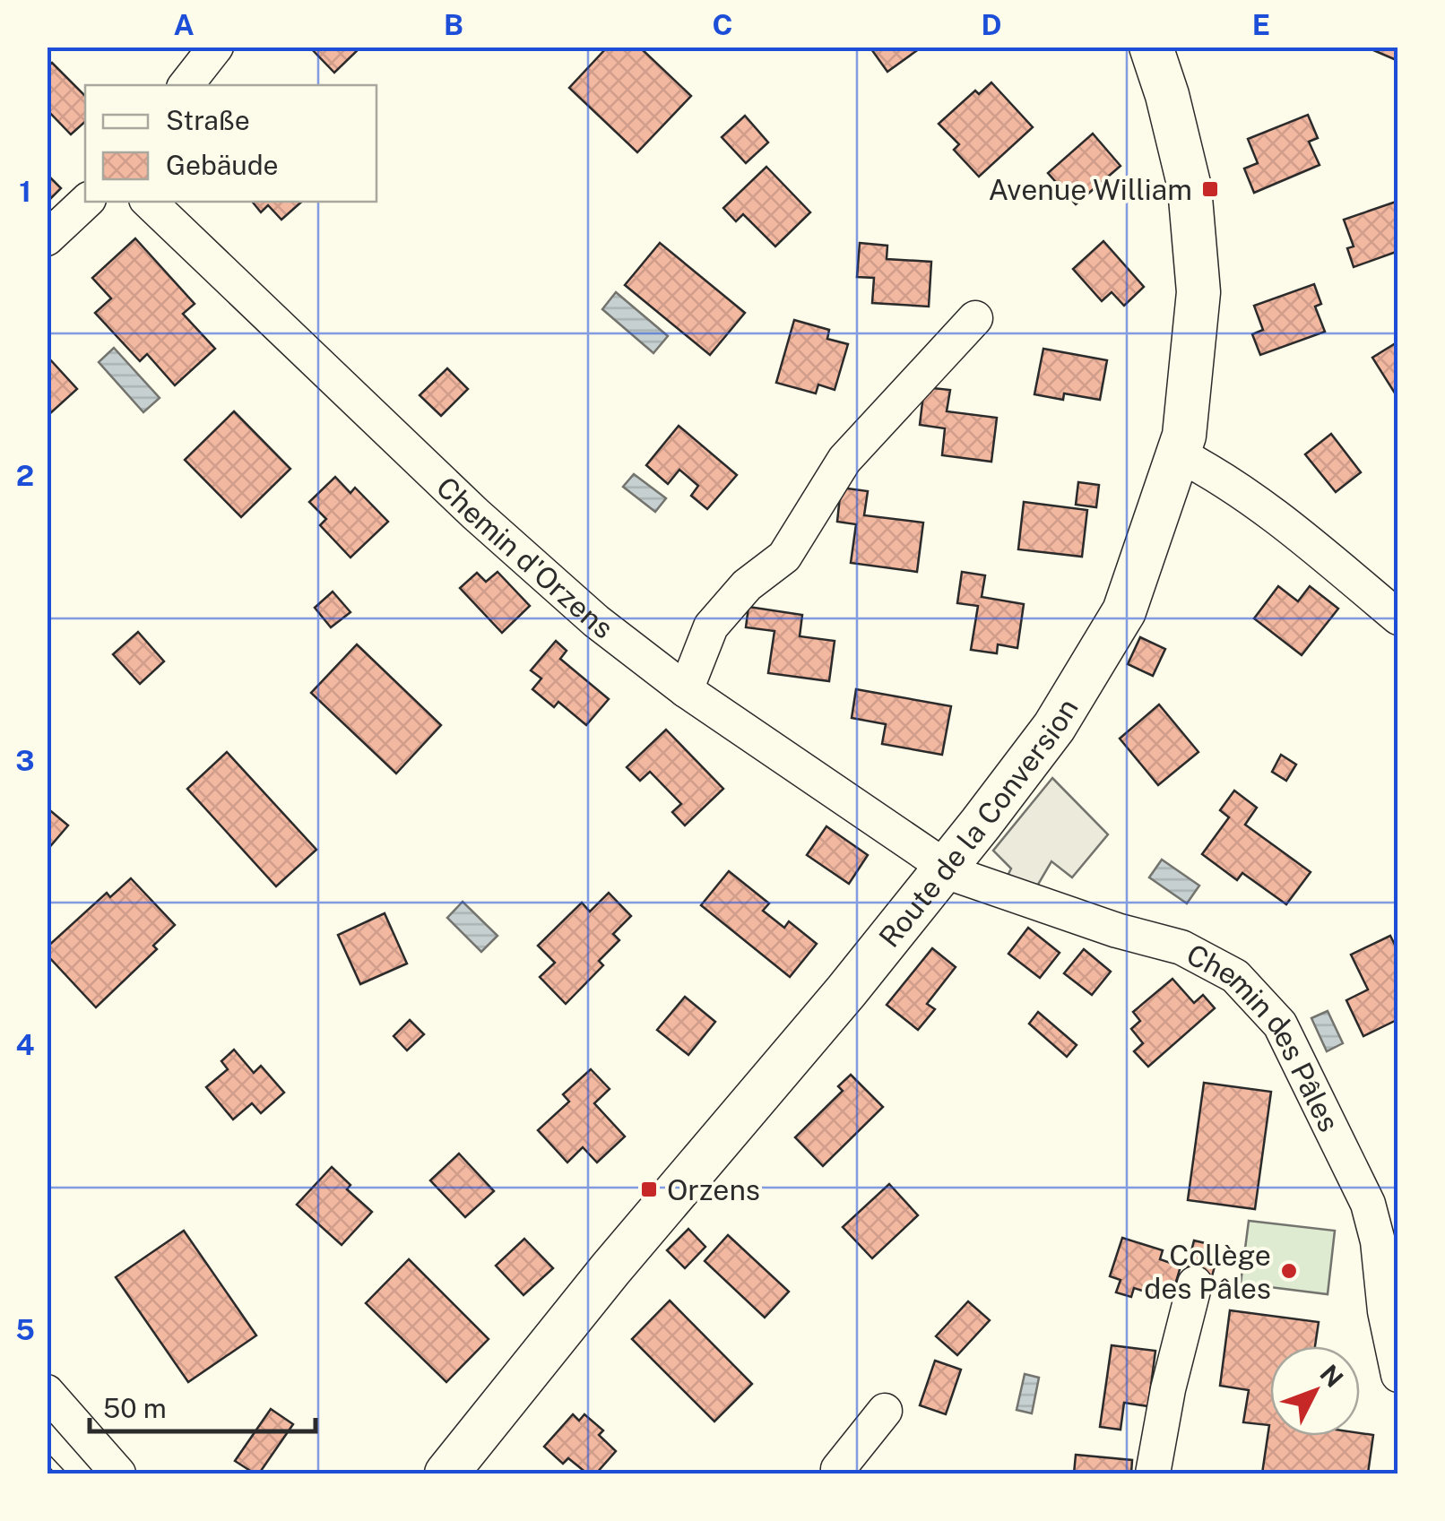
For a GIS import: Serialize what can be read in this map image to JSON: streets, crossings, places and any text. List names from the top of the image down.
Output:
{
  "streets": {
    "main road": ["Route de la Conversion"],
    "street": ["Chemin d'Orzens", "Chemin des Pâles"]
  },
  "crossings": [
    ["Chemin d'Orzens", "Route de la Conversion"],
    ["Chemin d'Orzens", "Chemin des Pâles"],
    ["Route de la Conversion", "Chemin des Pâles"]
  ],
  "places": {
    "transit": ["Avenue William", "Orzens"],
    "other": ["Collège des Pâles"]
  },
  "legend": ["Straße", "Gebäude"],
  "scale_bar": "50 m",
  "north": "top right",
  "grid": {
    "columns": [
      "A",
      "B",
      "C",
      "D",
      "E"
    ],
    "rows": [
      "1",
      "2",
      "3",
      "4",
      "5"
    ]
  }
}
